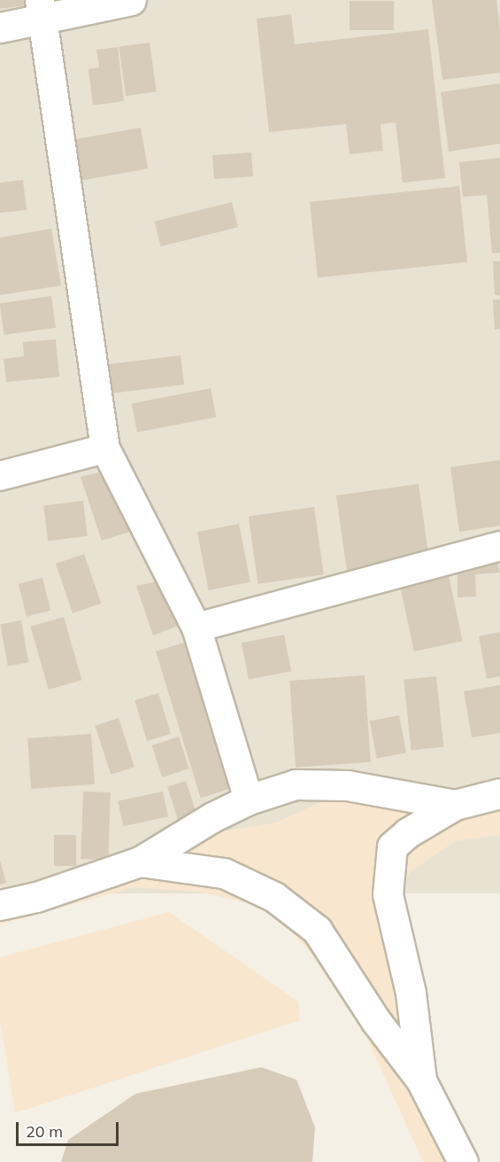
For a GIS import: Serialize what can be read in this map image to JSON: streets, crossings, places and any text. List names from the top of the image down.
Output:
{
  "scale_bar": "20 m"
}
